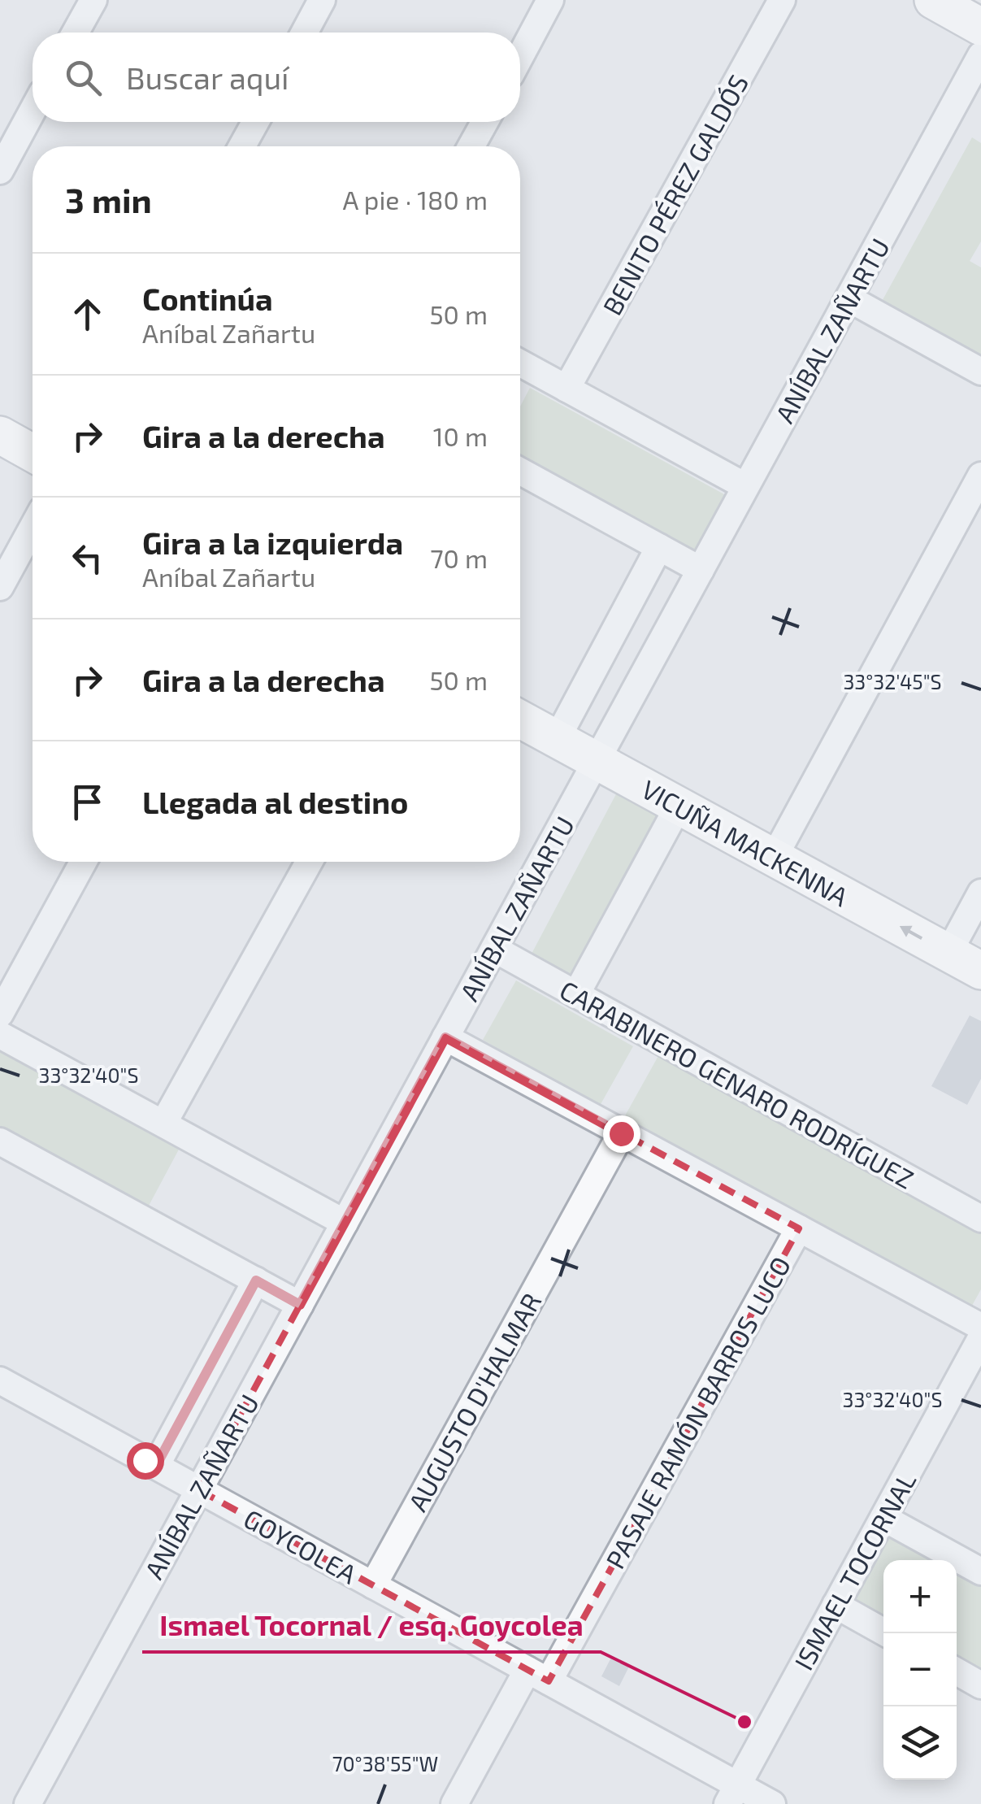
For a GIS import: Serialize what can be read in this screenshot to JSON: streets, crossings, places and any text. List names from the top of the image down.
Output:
{
  "streets": {
    "main road": ["VICUÑA MACKENNA"],
    "street": [
      "BENITO PÉREZ GALDÓS",
      "ANÍBAL ZAÑARTU",
      "CARABINERO GENARO RODRÍGUEZ",
      "AUGUSTO D'HALMAR",
      "PASAJE RAMÓN BARROS LUCO",
      "GOYCOLEA",
      "ISMAEL TOCORNAL"
    ]
  },
  "crossings": [
    ["ANÍBAL ZAÑARTU", "VICUÑA MACKENNA"],
    ["ANÍBAL ZAÑARTU", "CARABINERO GENARO RODRÍGUEZ"],
    ["ANÍBAL ZAÑARTU", "GOYCOLEA"],
    ["AUGUSTO D'HALMAR", "GOYCOLEA"],
    ["PASAJE RAMÓN BARROS LUCO", "GOYCOLEA"],
    ["GOYCOLEA", "ISMAEL TOCORNAL"]
  ],
  "one_way": ["VICUÑA MACKENNA"],
  "places": ["Ismael Tocornal / esq. Goycolea"],
  "page": {
    "search": "Buscar aquí",
    "heading": ["3 min", "A pie · 180 m"],
    "list": [
      ["Continúa", "Aníbal Zañartu", "50 m"],
      ["Gira a la derecha", "10 m"],
      ["Gira a la izquierda", "Aníbal Zañartu", "70 m"],
      ["Gira a la derecha", "50 m"],
      "Llegada al destino"
    ],
    "map_buttons": ["+", "−"]
  },
  "coordinates": ["33°32'45\"S", "33°32'40\"S", "70°38'55\"W"]
}
